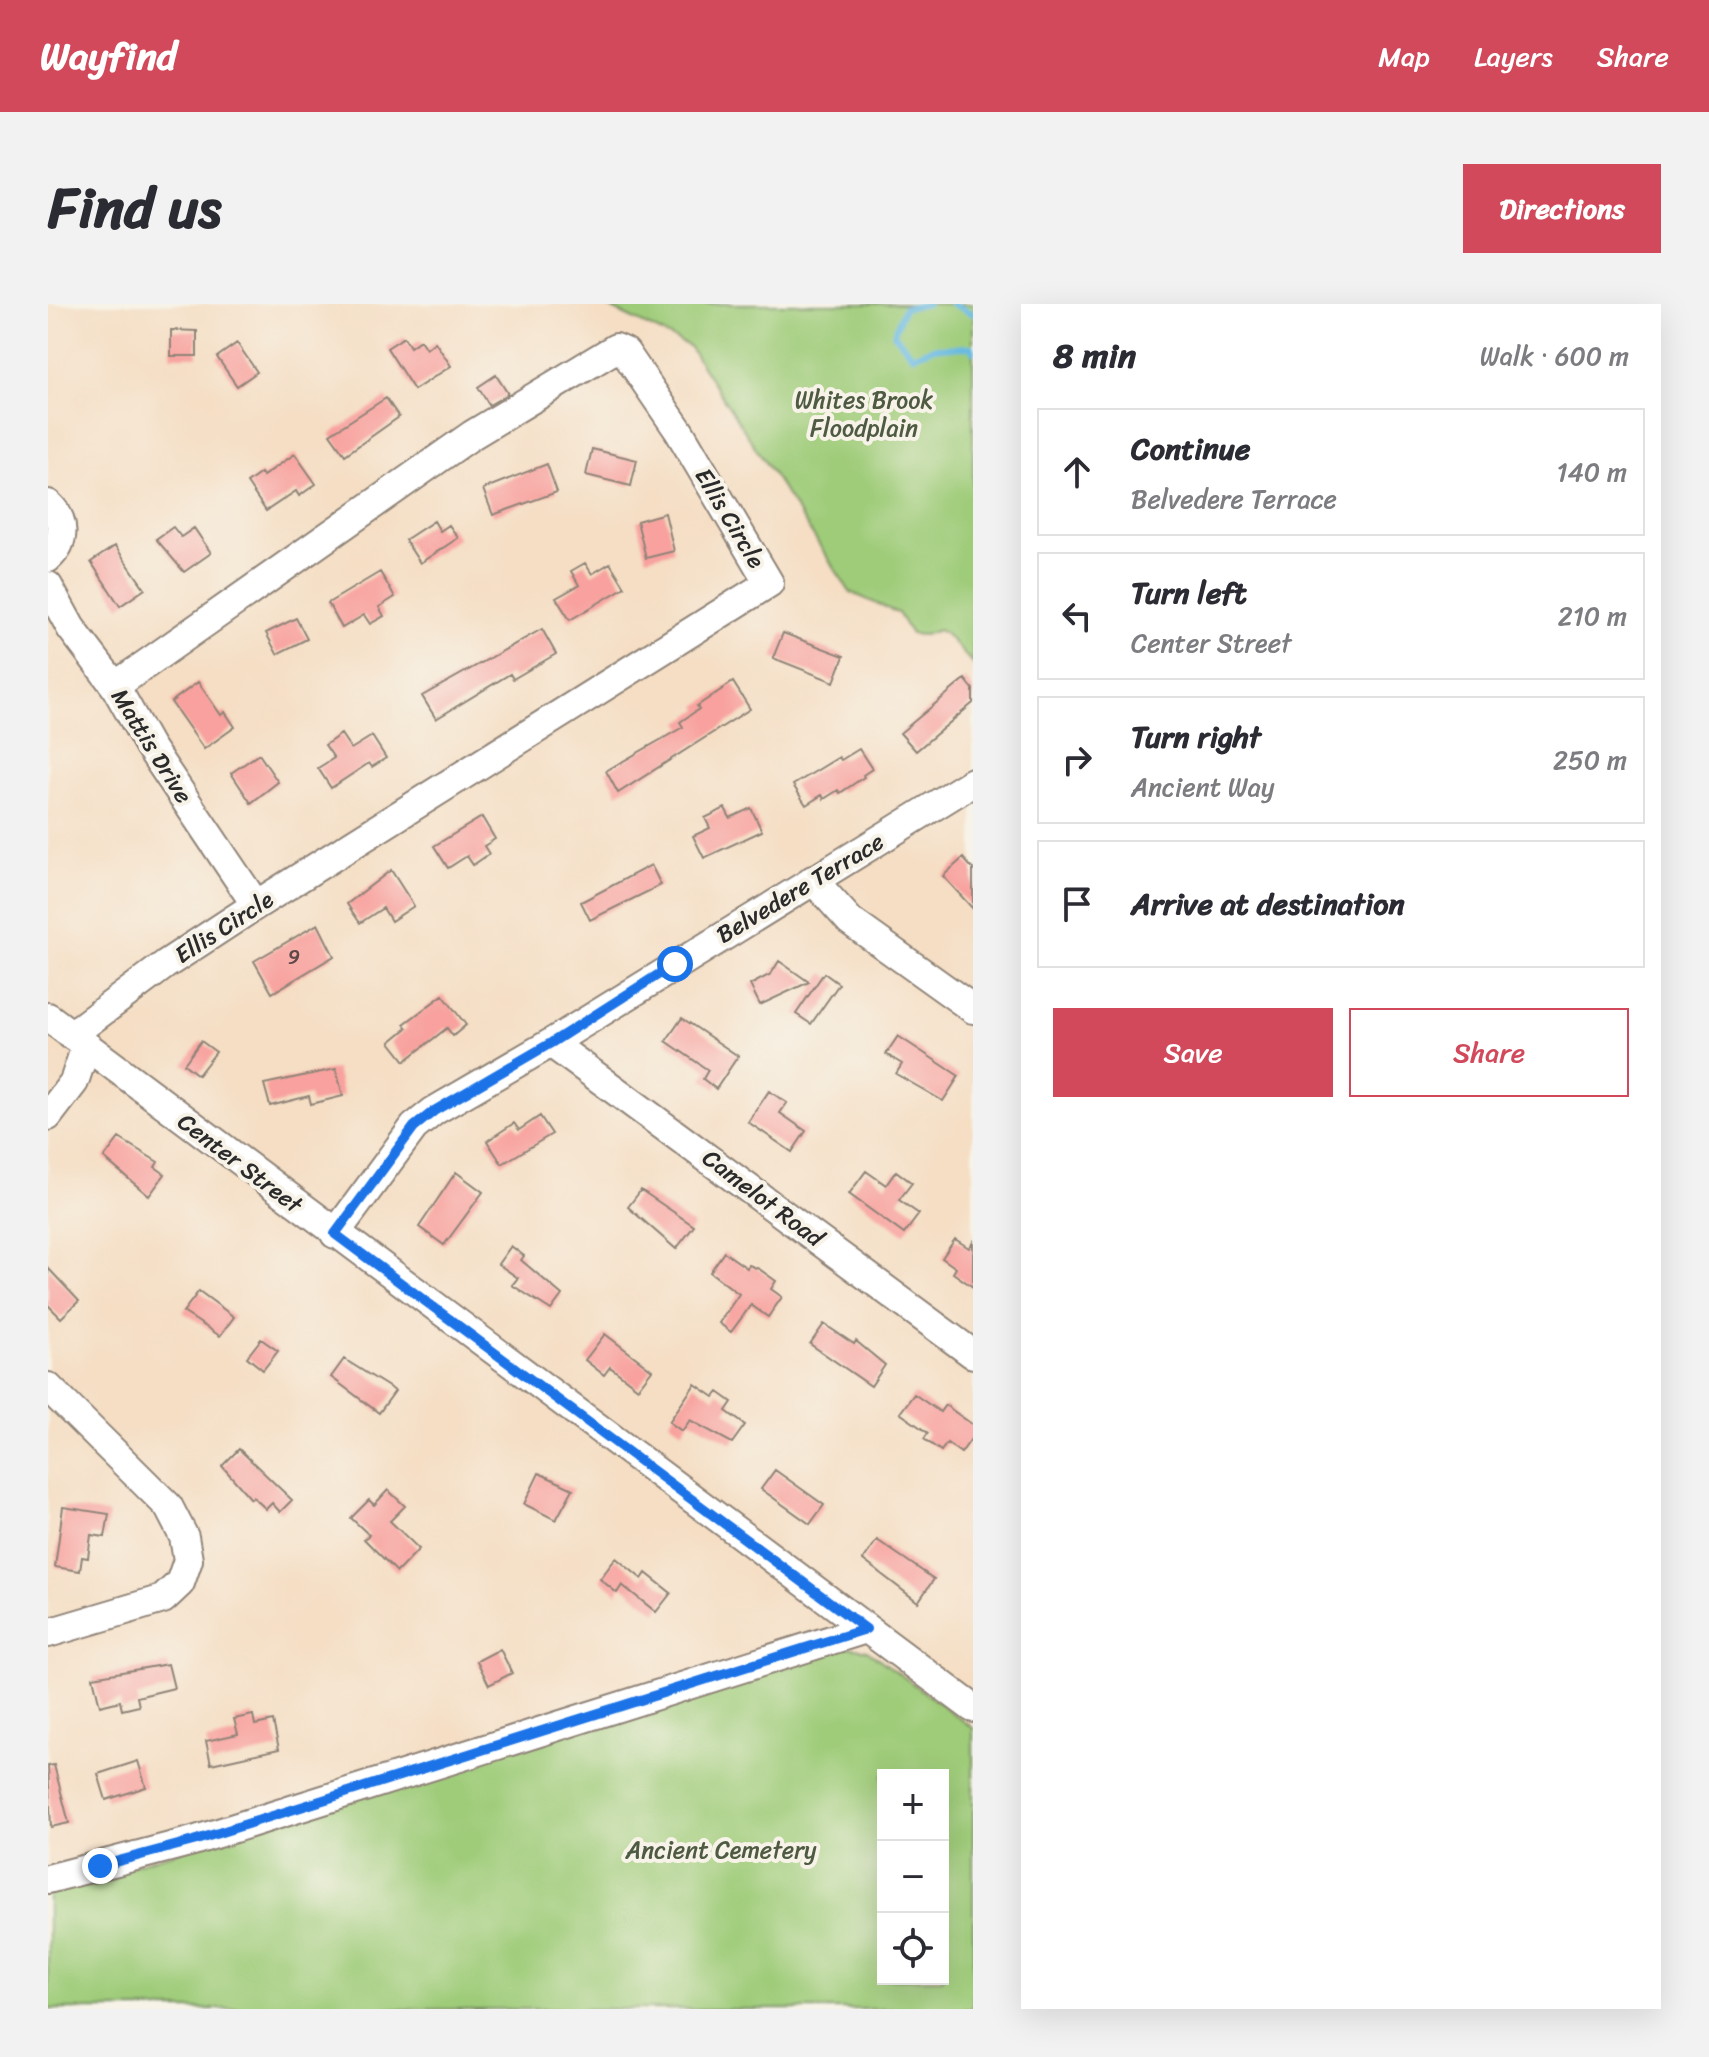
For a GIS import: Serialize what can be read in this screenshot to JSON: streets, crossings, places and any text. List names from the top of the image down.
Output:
{
  "streets": {
    "street": [
      "Ellis Circle",
      "Mattis Drive",
      "Belvedere Terrace",
      "Center Street",
      "Camelot Road"
    ]
  },
  "crossings": [
    ["Ellis Circle", "Mattis Drive"],
    ["Ellis Circle", "Center Street"],
    ["Belvedere Terrace", "Center Street"],
    ["Belvedere Terrace", "Camelot Road"]
  ],
  "parks": ["Whites Brook Floodplain", "Ancient Cemetery"],
  "house_numbers": ["9"],
  "page": {
    "header": "Wayfind",
    "nav": ["Map", "Layers", "Share"],
    "title": "Find us",
    "buttons": [
      "Directions",
      ["Save", "Share"]
    ],
    "heading": ["8 min", "Walk · 600 m"],
    "list": [
      ["Continue", "Belvedere Terrace", "140 m"],
      ["Turn left", "Center Street", "210 m"],
      ["Turn right", "Ancient Way", "250 m"],
      "Arrive at destination"
    ],
    "map_buttons": ["+", "−"]
  }
}
